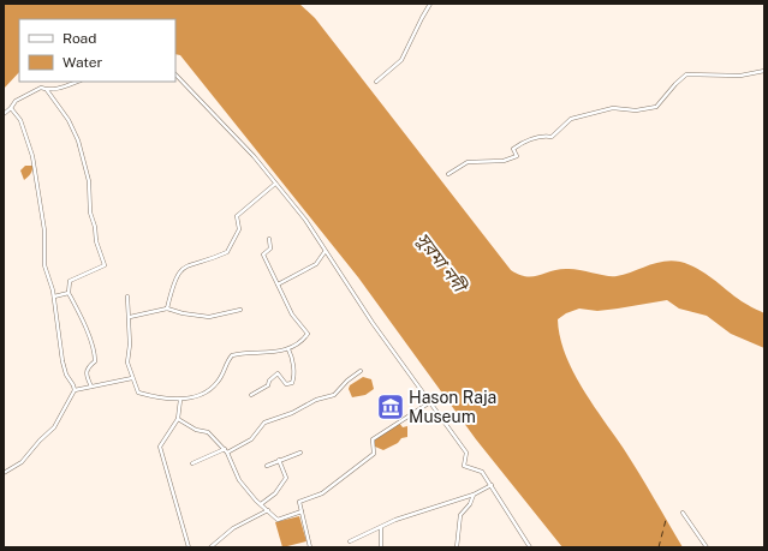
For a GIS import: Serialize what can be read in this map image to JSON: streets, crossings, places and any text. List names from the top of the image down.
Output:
{
  "water": ["সুরমা নদী"],
  "places": {
    "museum": ["Hason Raja Museum"]
  },
  "legend": ["Road", "Water"]
}
